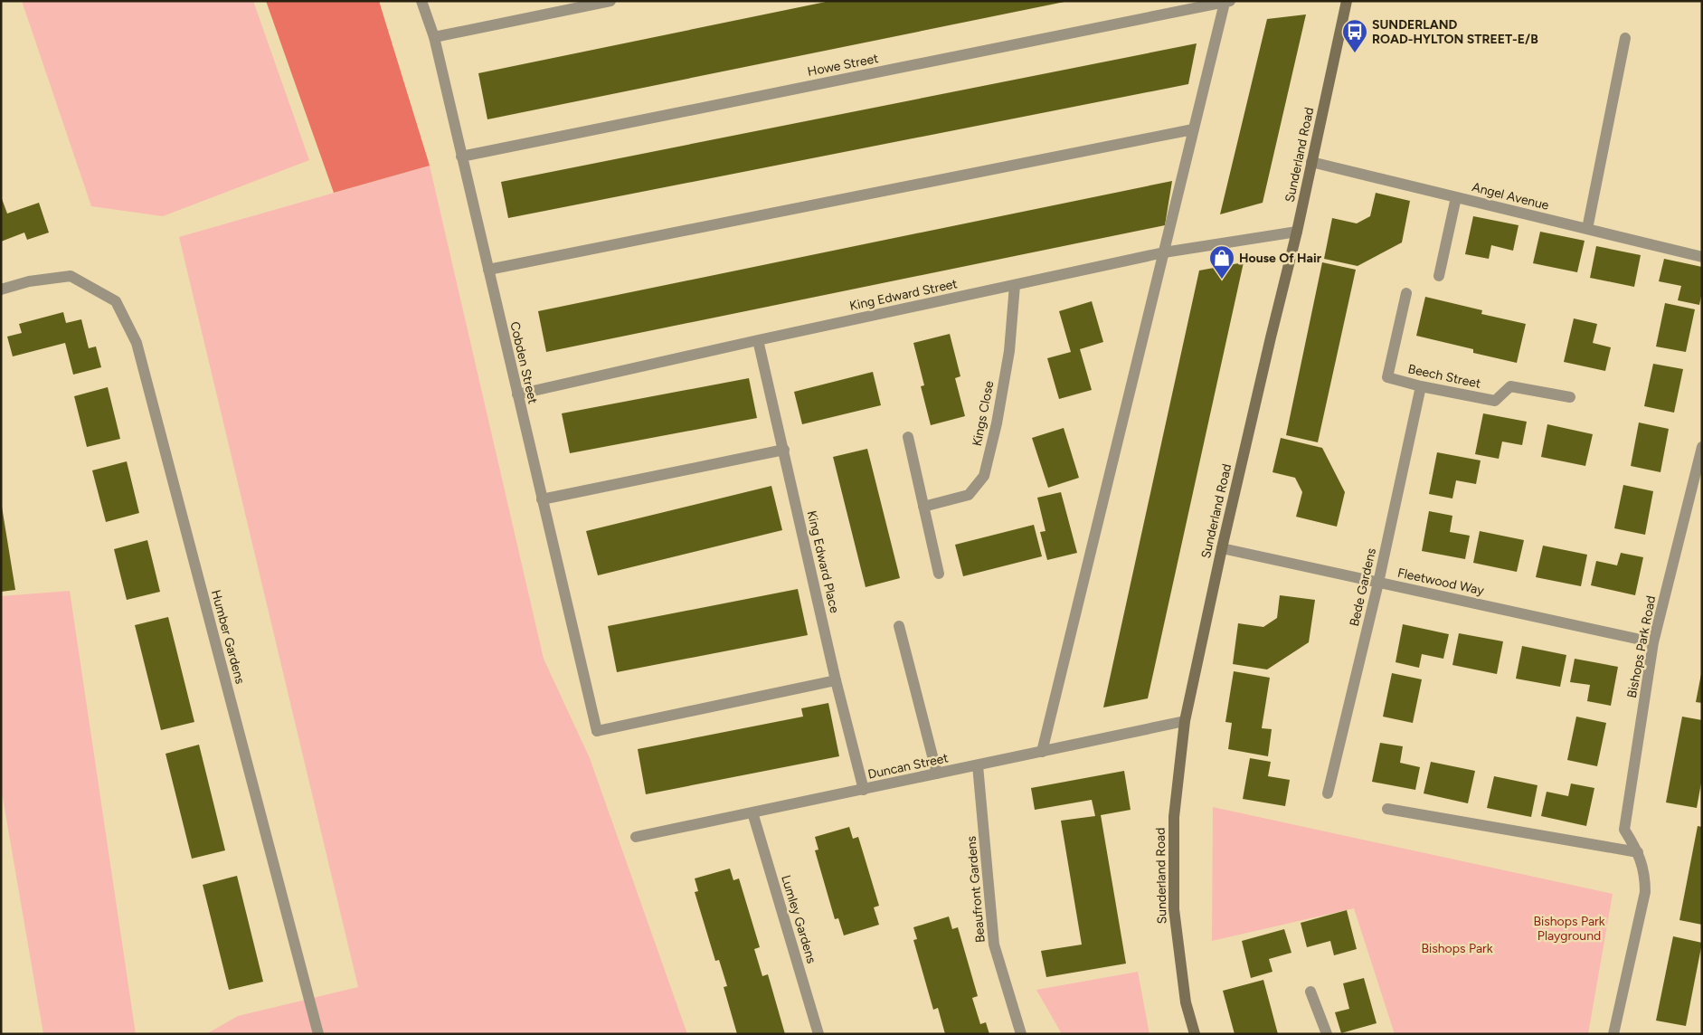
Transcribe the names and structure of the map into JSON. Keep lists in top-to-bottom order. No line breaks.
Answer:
{"streets":{"main road":["Sunderland Road"],"street":["Howe Street","Angel Avenue","King Edward Street","Cobden Street","Beech Street","Kings Close","King Edward Place","Fleetwood Way","Bede Gardens","Humber Gardens","Bishops Park Road","Duncan Street","Beaufront Gardens","Lumley Gardens"]},"crossings":[["Howe Street","Cobden Street"],["Sunderland Road","Angel Avenue"],["Sunderland Road","King Edward Street"],["Sunderland Road","Fleetwood Way"],["Sunderland Road","Duncan Street"],["King Edward Street","Cobden Street"],["King Edward Street","Kings Close"],["King Edward Street","King Edward Place"],["Cobden Street","King Edward Place"],["Beech Street","Bede Gardens"],["King Edward Place","Duncan Street"],["Fleetwood Way","Bede Gardens"],["Fleetwood Way","Bishops Park Road"],["Duncan Street","Beaufront Gardens"],["Duncan Street","Lumley Gardens"]],"parks":["Bishops Park Playground","Bishops Park"],"places":{"bus stop":["SUNDERLAND ROAD-HYLTON STREET-E/B"],"shop":["House Of Hair"]}}
